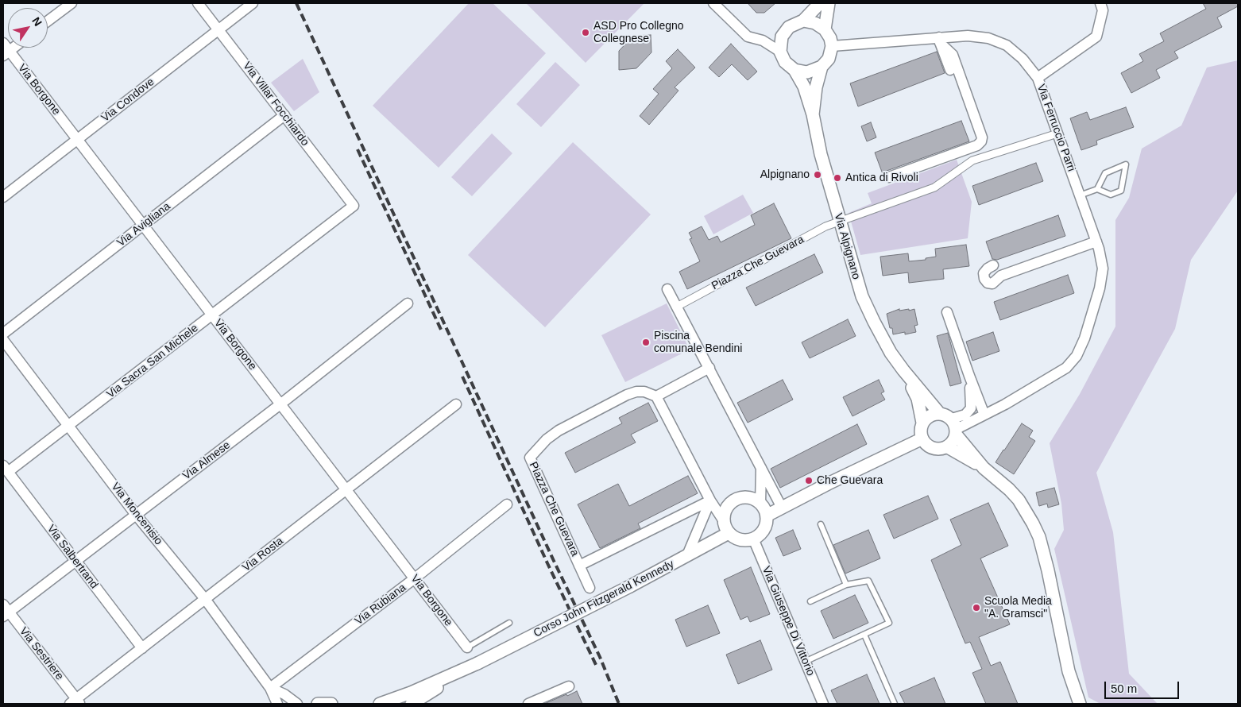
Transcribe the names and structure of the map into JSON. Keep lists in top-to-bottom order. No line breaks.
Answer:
{"streets":{"street":["Via Borgone","Via Condove","Via Villar Focchiardo","Via Ferruccio Parri","Via Avigliana","Via Alpignano","Piazza Che Guevara","Via Sacra San Michele","Via Almese","Via Moncenisio","Via Rosta","Via Salbertrand","Corso John Fitzgerald Kennedy","Via Rubiana","Via Giuseppe Di Vittorio","Via Sestriere"]},"crossings":[["Via Borgone","Via Condove"],["Via Borgone","Via Avigliana"],["Via Borgone","Via Sacra San Michele"],["Via Borgone","Via Almese"],["Via Borgone","Via Rosta"],["Via Borgone","Via Rubiana"],["Via Condove","Via Villar Focchiardo"],["Via Villar Focchiardo","Via Avigliana"],["Via Villar Focchiardo","Via Sacra San Michele"],["Via Ferruccio Parri","Via Alpignano"],["Via Ferruccio Parri","Piazza Che Guevara"],["Via Alpignano","Piazza Che Guevara"],["Via Sacra San Michele","Via Moncenisio"],["Via Sacra San Michele","Via Salbertrand"],["Via Almese","Via Moncenisio"],["Via Almese","Via Salbertrand"],["Via Almese","Via Sestriere"],["Via Moncenisio","Via Rosta"],["Via Moncenisio","Via Rubiana"],["Via Rosta","Via Salbertrand"],["Via Rosta","Via Sestriere"],["Corso John Fitzgerald Kennedy","Via Giuseppe Di Vittorio"]],"places":["ASD Pro Collegno Collegnese","Alpignano","Antica di Rivoli","Piscina comunale Bendini","Che Guevara","Scuola Media \"A. Gramsci\""],"scale_bar":"50 m","north":"top right"}
